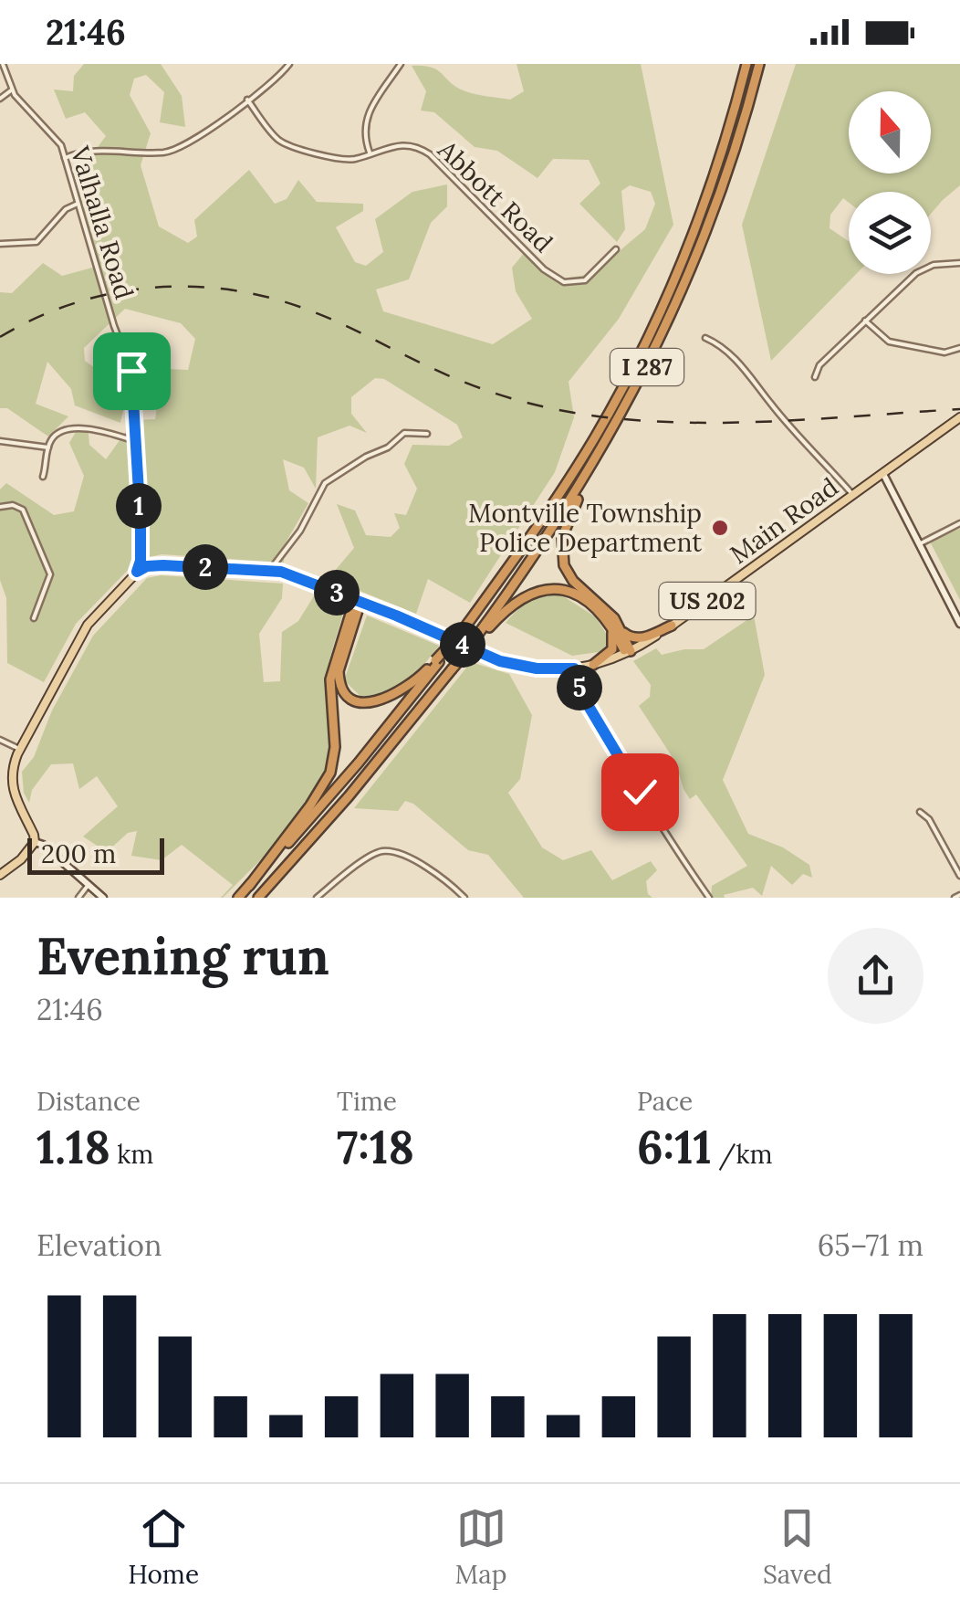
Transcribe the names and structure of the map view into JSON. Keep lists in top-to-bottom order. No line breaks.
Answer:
{"streets":{"highway":["I 287"],"main road":["Main Road","US 202"],"street":["Abbott Road","Valhalla Road"]},"crossings":[["Valhalla Road","Main Road"]],"places":["Montville Township Police Department"],"scale_bar":"200 m","north":"top","page":{"status":"21:46","pins":["1","2","3","4","5"],"scale":"200 m","heading":["Evening run","21:46"],"stats":[["Distance","1.18 km"],["Time","7:18"],["Pace","6:11 /km"]],"chart":["Elevation","65–71 m"],"tabs":["Home","Map","Saved"]}}
